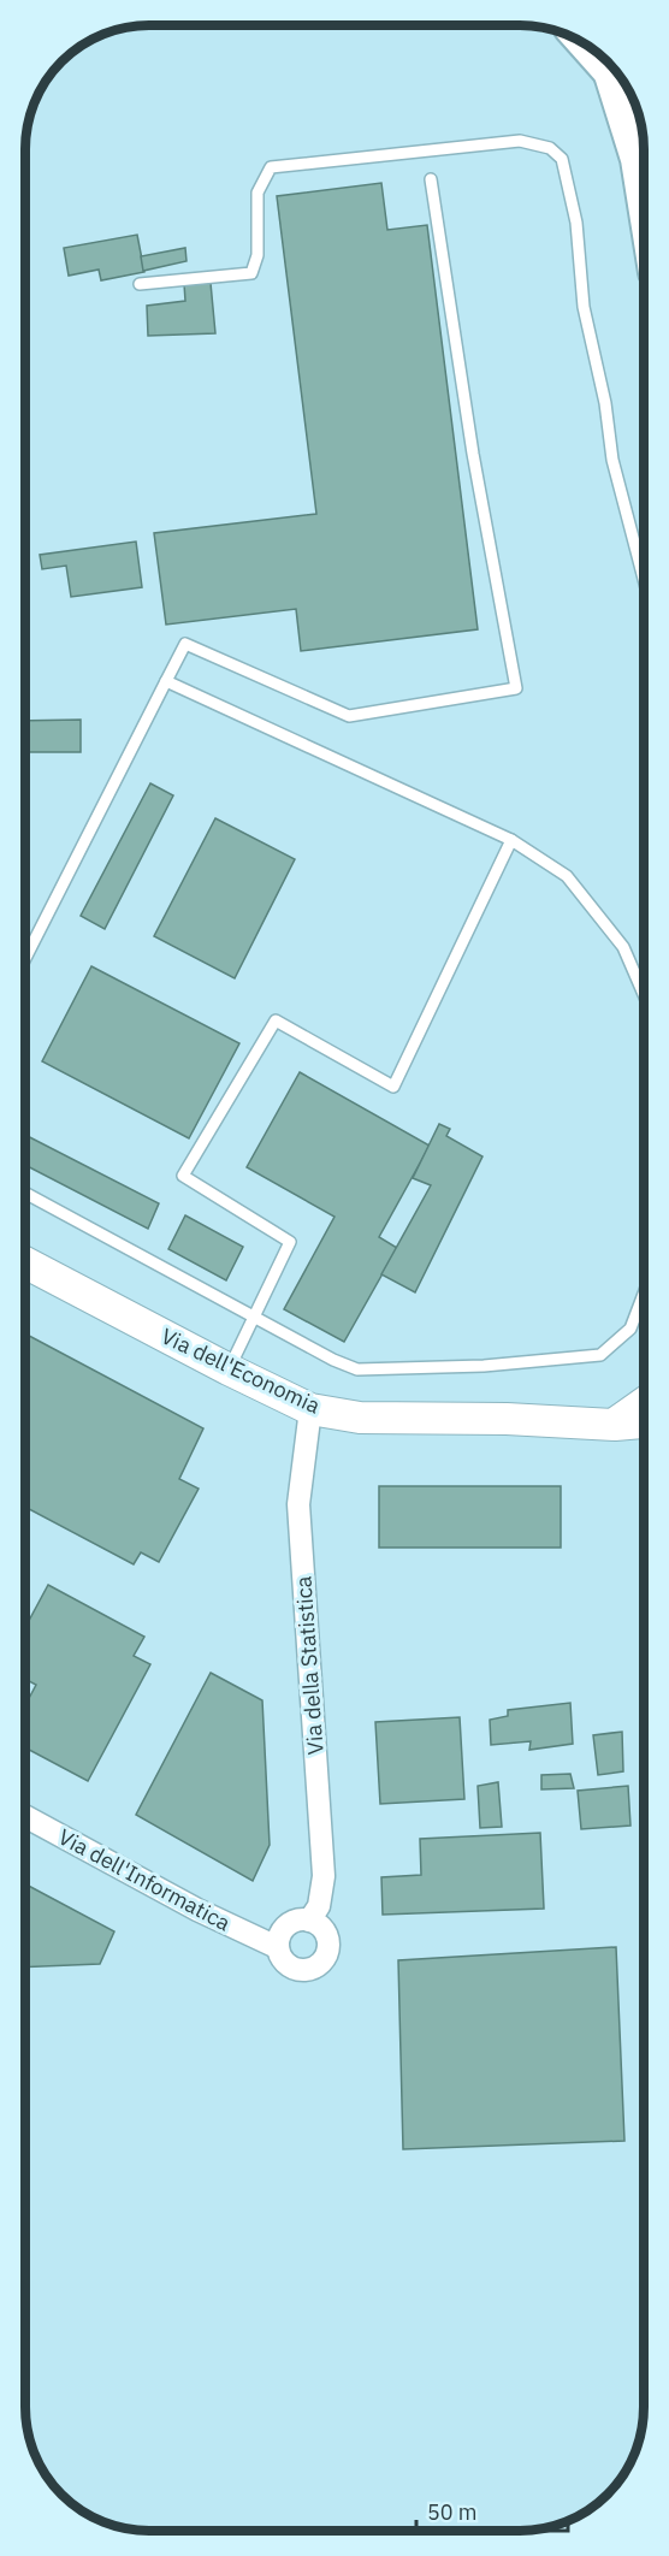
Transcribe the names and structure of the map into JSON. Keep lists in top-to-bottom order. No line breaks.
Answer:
{"streets":{"main road":["Via dell'Economia"],"street":["Via della Statistica","Via dell'Informatica"]},"crossings":[["Via dell'Economia","Via della Statistica"],["Via della Statistica","Via dell'Informatica"]],"scale_bar":"50 m"}
